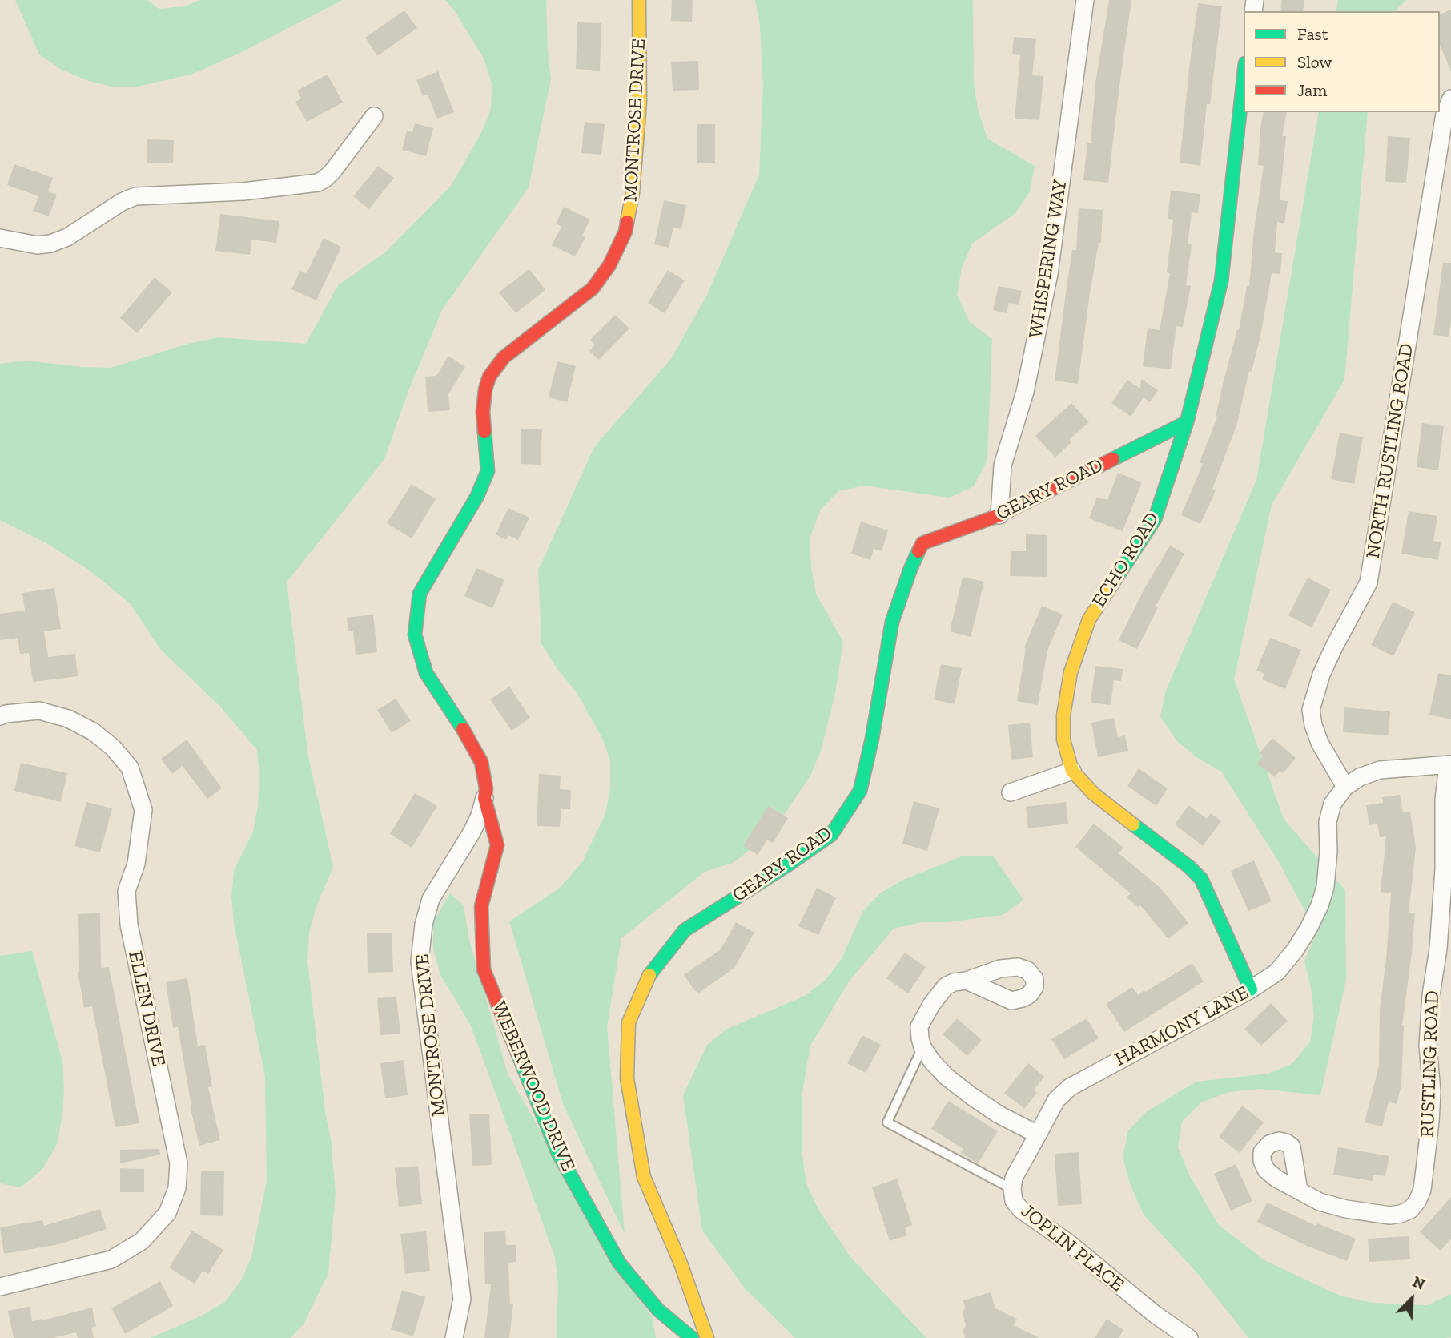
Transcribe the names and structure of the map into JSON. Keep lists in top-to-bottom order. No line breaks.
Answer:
{"streets":{"street":["MONTROSE DRIVE","WHISPERING WAY","NORTH RUSTLING ROAD","GEARY ROAD","ECHO ROAD","ELLEN DRIVE","HARMONY LANE","RUSTLING ROAD","WEBERWOOD DRIVE","JOPLIN PLACE"]},"crossings":[["MONTROSE DRIVE","WEBERWOOD DRIVE"],["WHISPERING WAY","GEARY ROAD"],["NORTH RUSTLING ROAD","HARMONY LANE"],["GEARY ROAD","ECHO ROAD"],["ECHO ROAD","HARMONY LANE"],["HARMONY LANE","RUSTLING ROAD"],["HARMONY LANE","JOPLIN PLACE"]],"legend":["Fast","Slow","Jam"],"north":"top right"}
